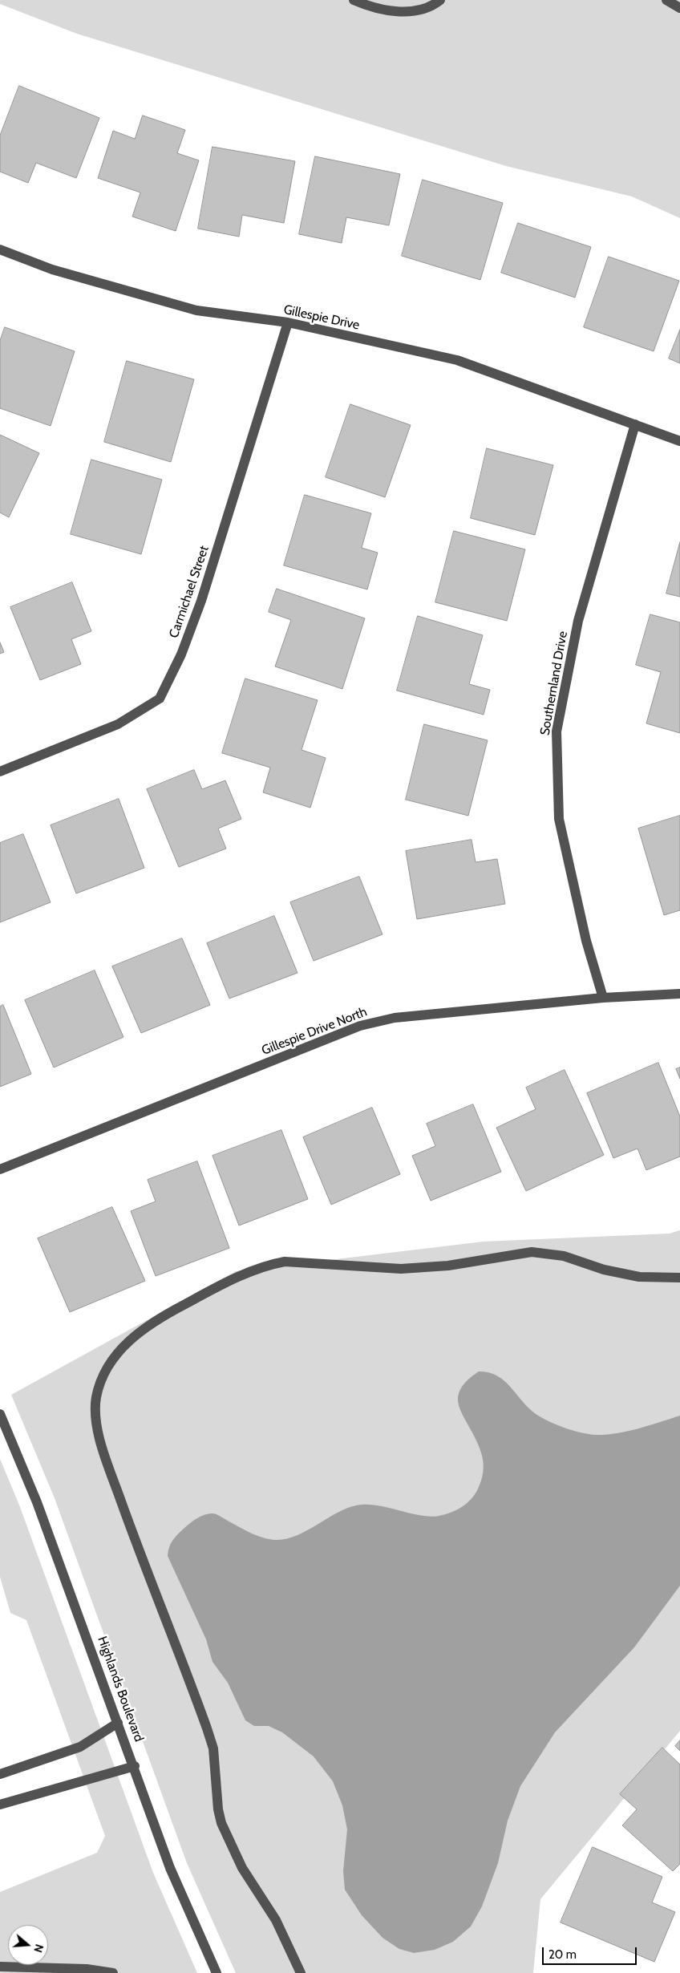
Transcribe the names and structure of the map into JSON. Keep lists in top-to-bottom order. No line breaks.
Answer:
{"streets":{"street":["Gillespie Drive","Carmichael Street","Southernland Drive","Gillespie Drive North","Highlands Boulevard"]},"crossings":[["Gillespie Drive","Carmichael Street"],["Gillespie Drive","Southernland Drive"],["Southernland Drive","Gillespie Drive North"]],"scale_bar":"20 m","north":"right"}
